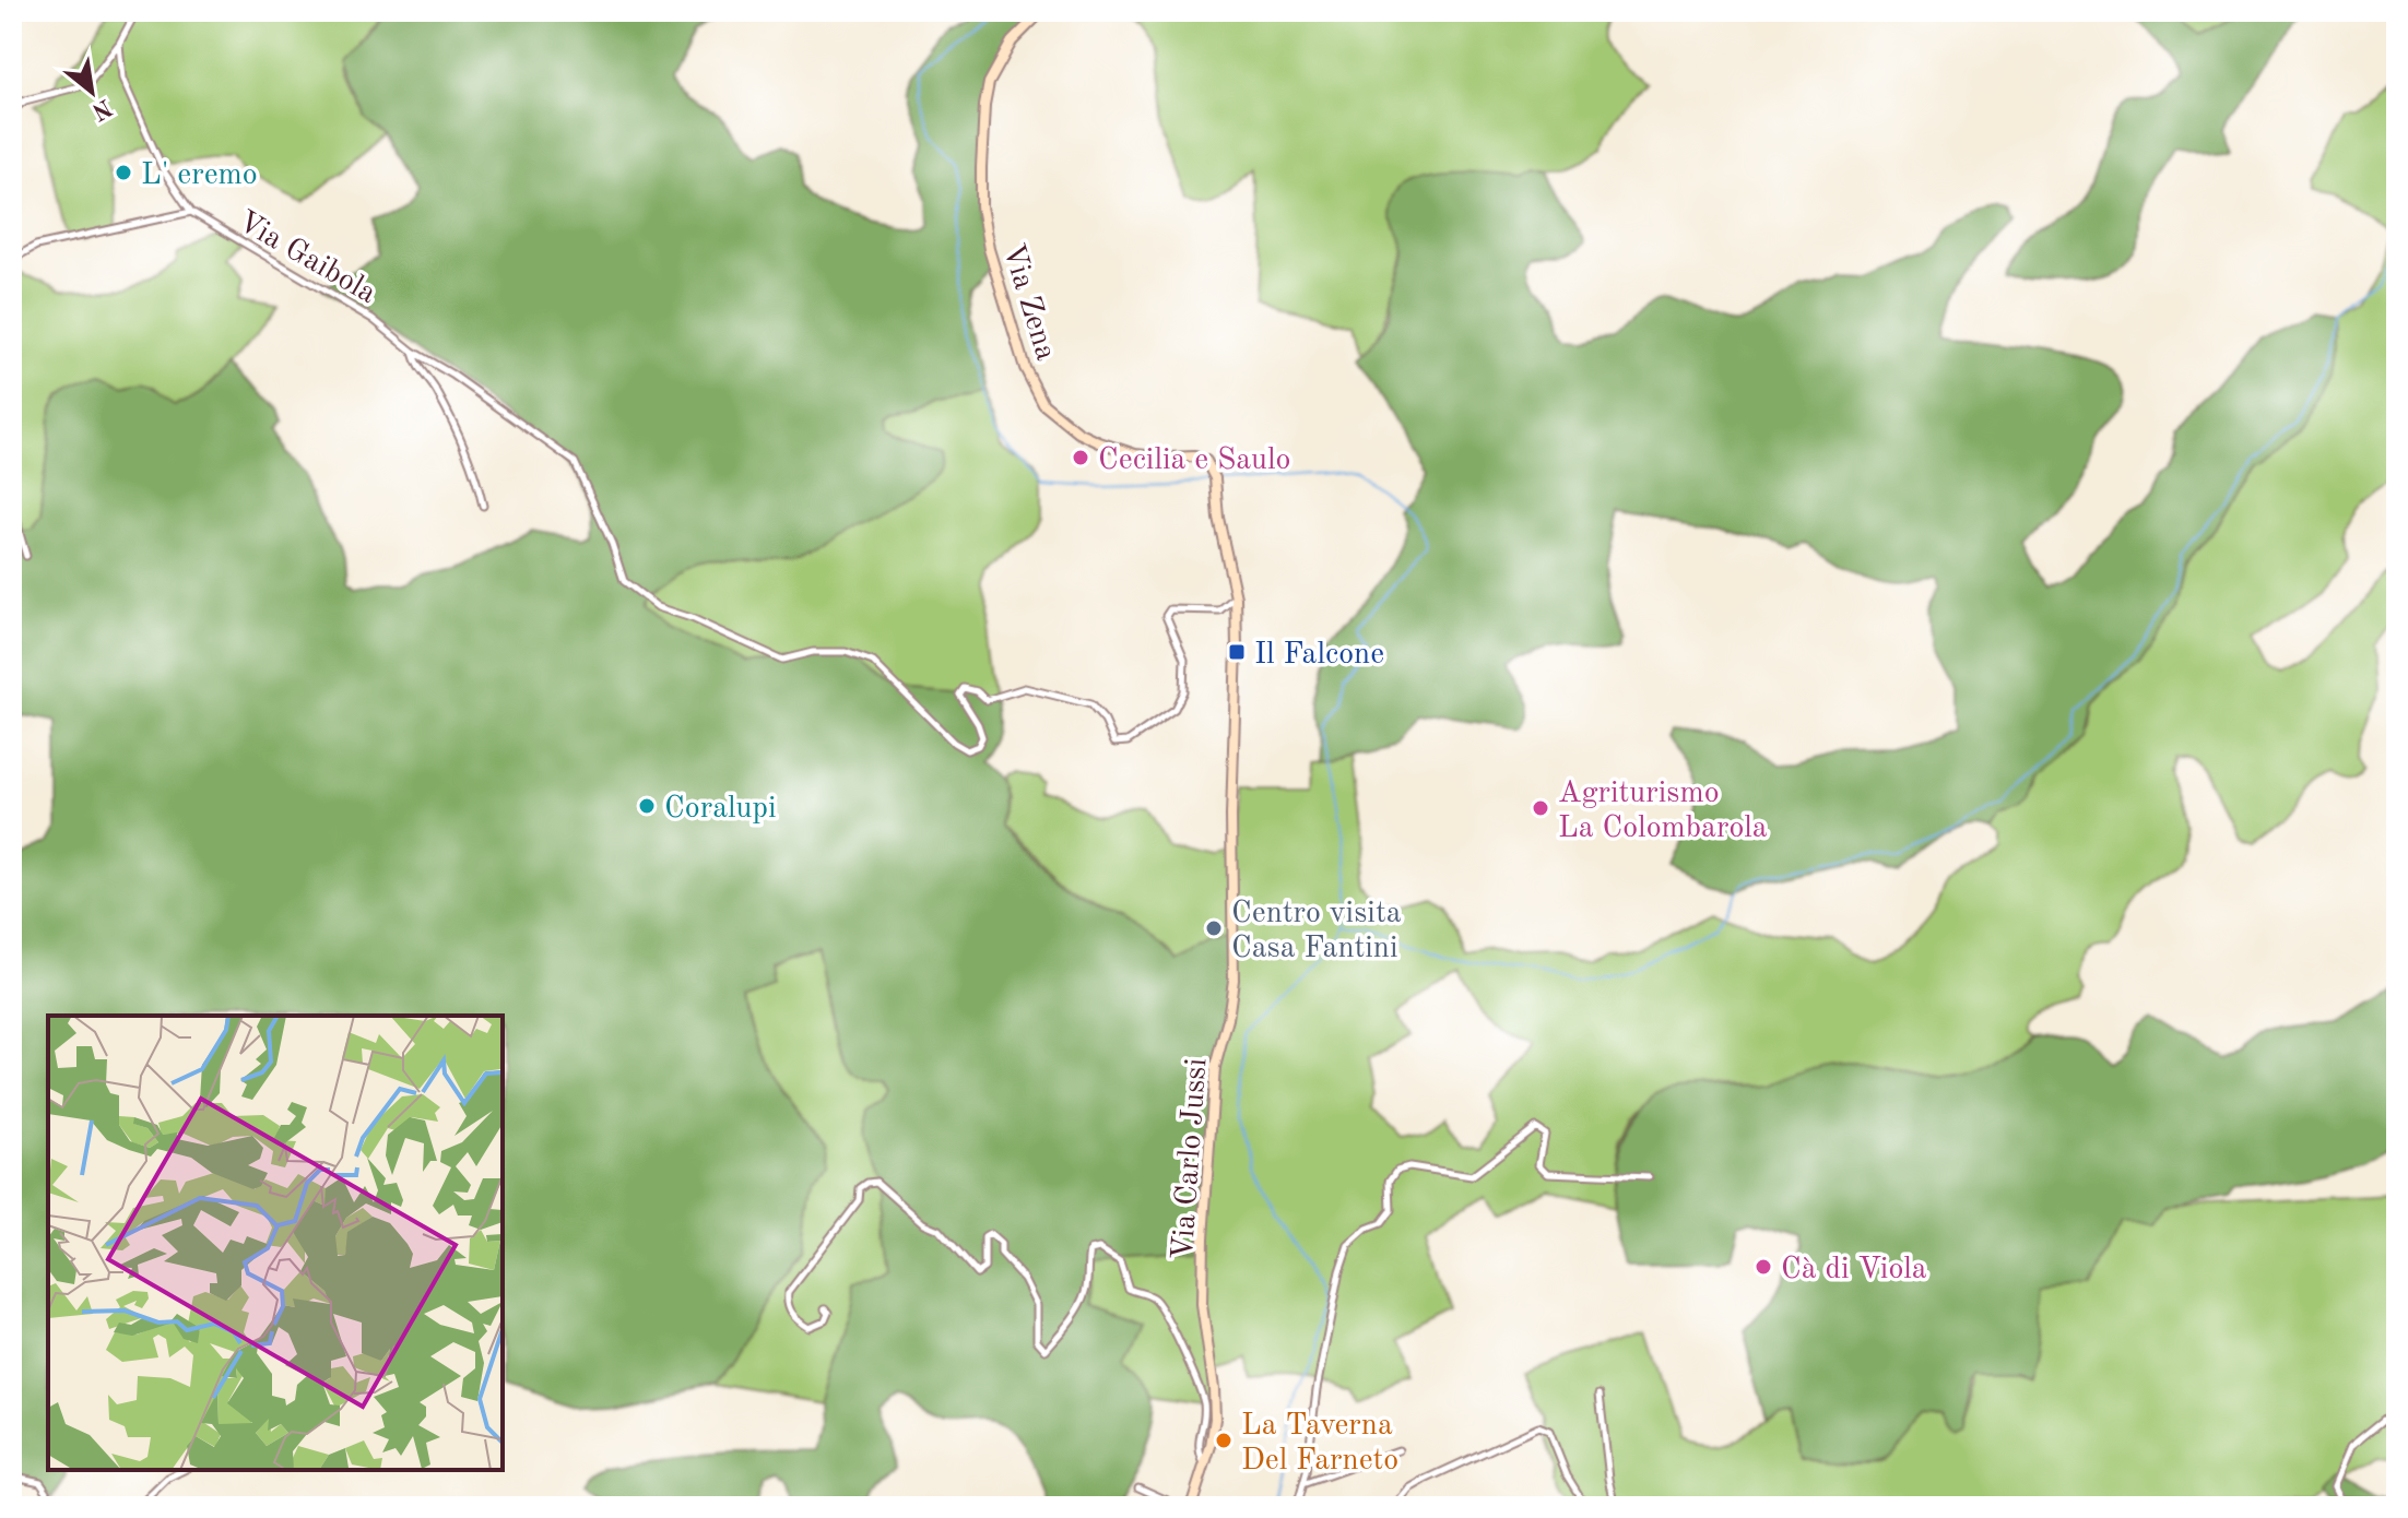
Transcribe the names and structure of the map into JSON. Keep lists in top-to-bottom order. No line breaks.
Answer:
{"streets":{"street":["Via Gaibola","Via Zena","Via Carlo Jussi"]},"crossings":[["Via Zena","Via Carlo Jussi"]],"places":{"other":["L' eremo","Cecilia e Saulo","Coralupi","Agriturismo La Colombarola","Centro visita Casa Fantini","Cà di Viola","La Taverna Del Farneto"],"transit":["Il Falcone"]},"north":"bottom right"}
